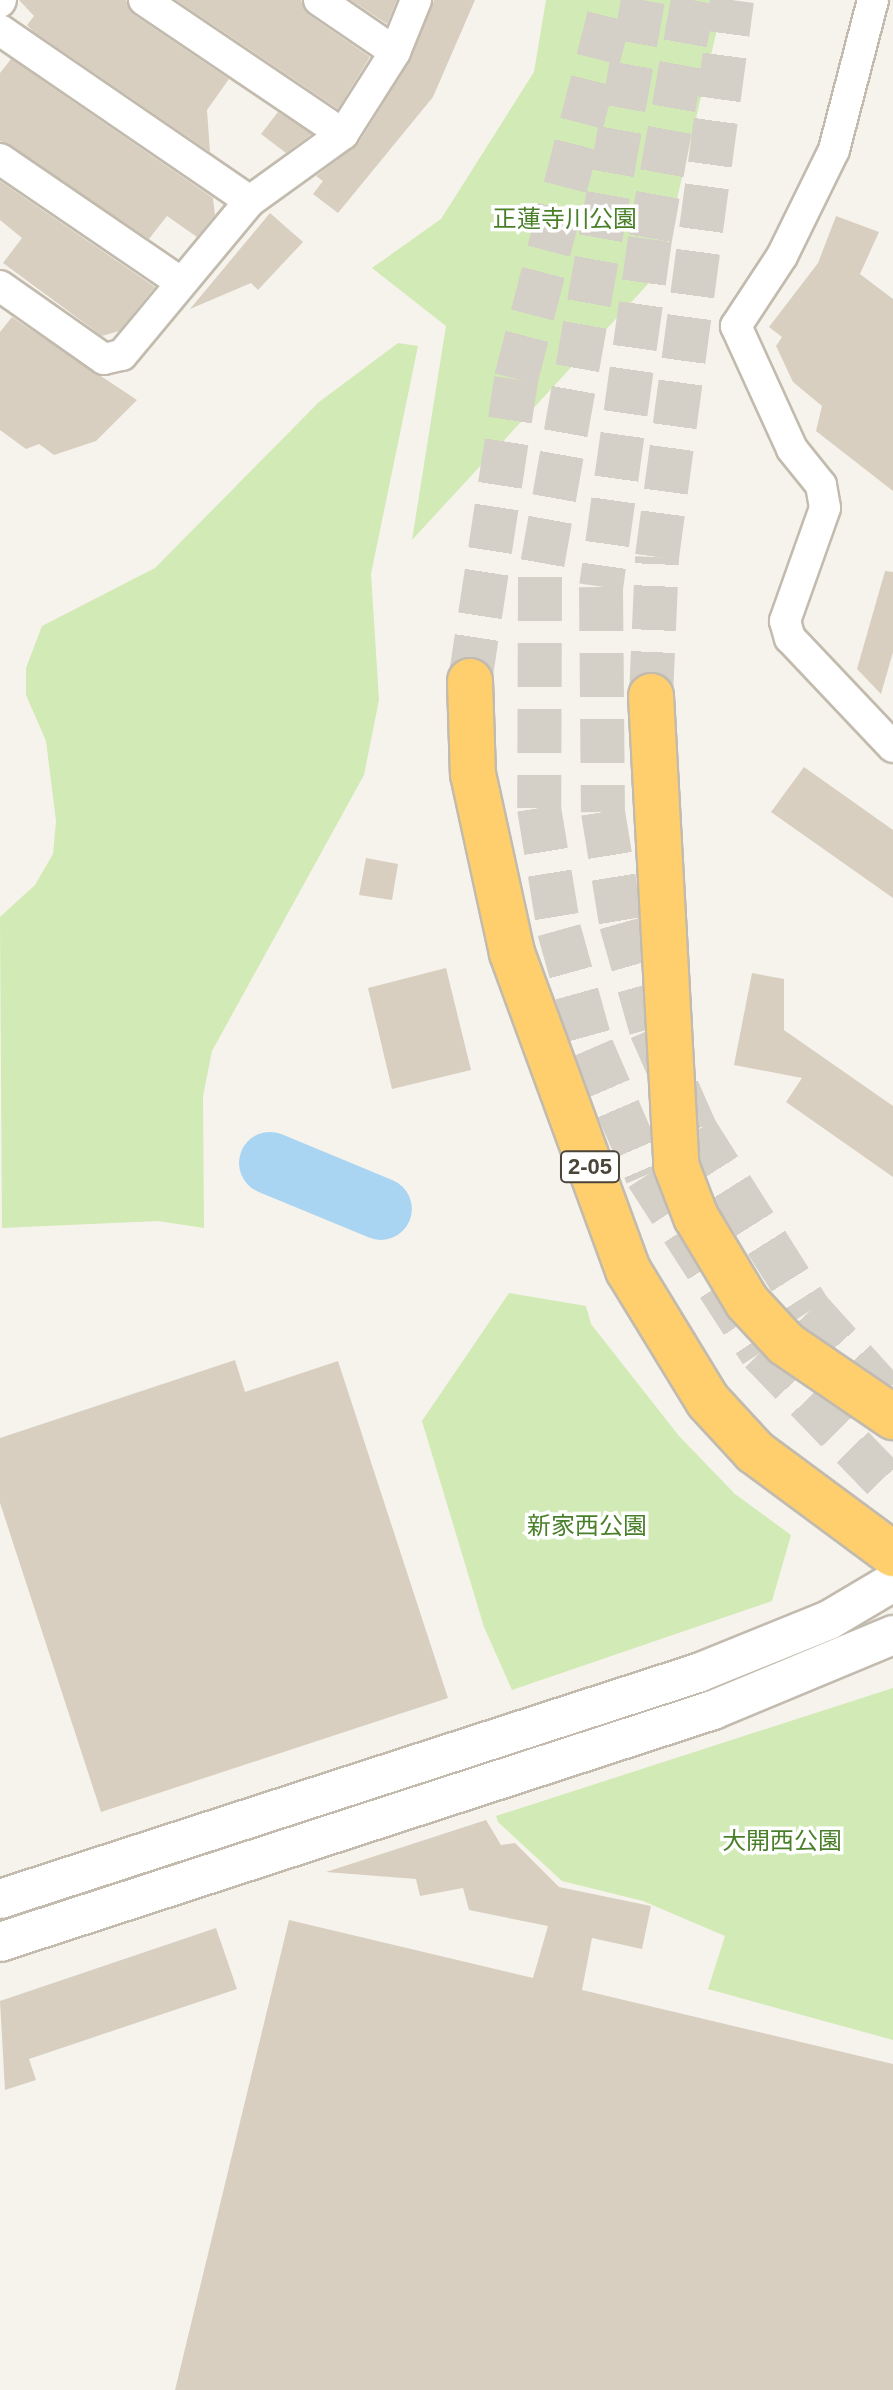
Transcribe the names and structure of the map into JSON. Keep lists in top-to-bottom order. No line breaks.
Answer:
{"streets":{"highway":["2-05"]},"parks":["正蓮寺川公園","新家西公園","大開西公園"]}
